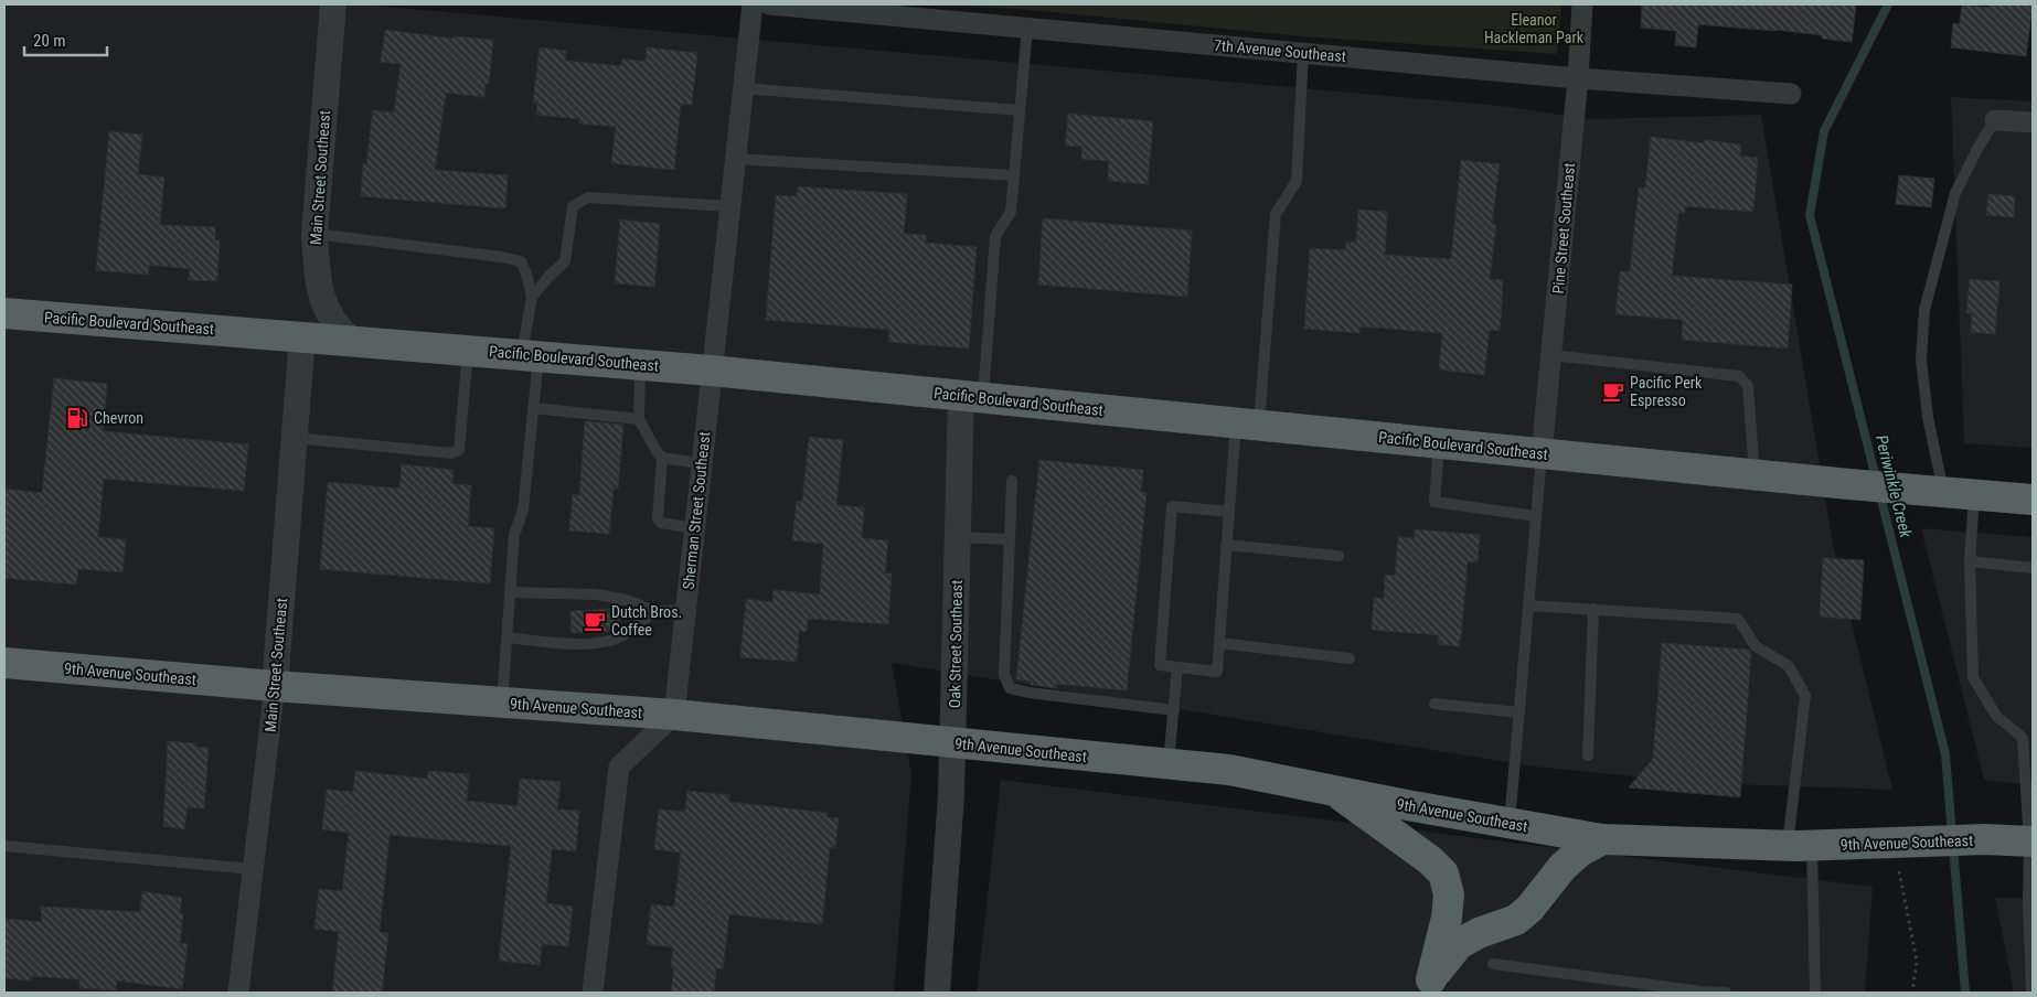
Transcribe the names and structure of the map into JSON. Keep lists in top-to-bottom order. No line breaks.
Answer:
{"streets":{"highway":["Pacific Boulevard Southeast","9th Avenue Southeast"],"street":["7th Avenue Southeast","Main Street Southeast","Pine Street Southeast","Sherman Street Southeast","Oak Street Southeast"]},"crossings":[["7th Avenue Southeast","Pine Street Southeast"],["Main Street Southeast","Pacific Boulevard Southeast"],["Main Street Southeast","9th Avenue Southeast"],["Pine Street Southeast","Pacific Boulevard Southeast"],["Pacific Boulevard Southeast","Sherman Street Southeast"],["Pacific Boulevard Southeast","Oak Street Southeast"],["Sherman Street Southeast","9th Avenue Southeast"],["Oak Street Southeast","9th Avenue Southeast"]],"water":["Periwinkle Creek"],"parks":["Eleanor Hackleman Park"],"places":{"cafe":["Pacific Perk Espresso","Dutch Bros. Coffee"],"fuel station":["Chevron"]},"scale_bar":"20 m"}
